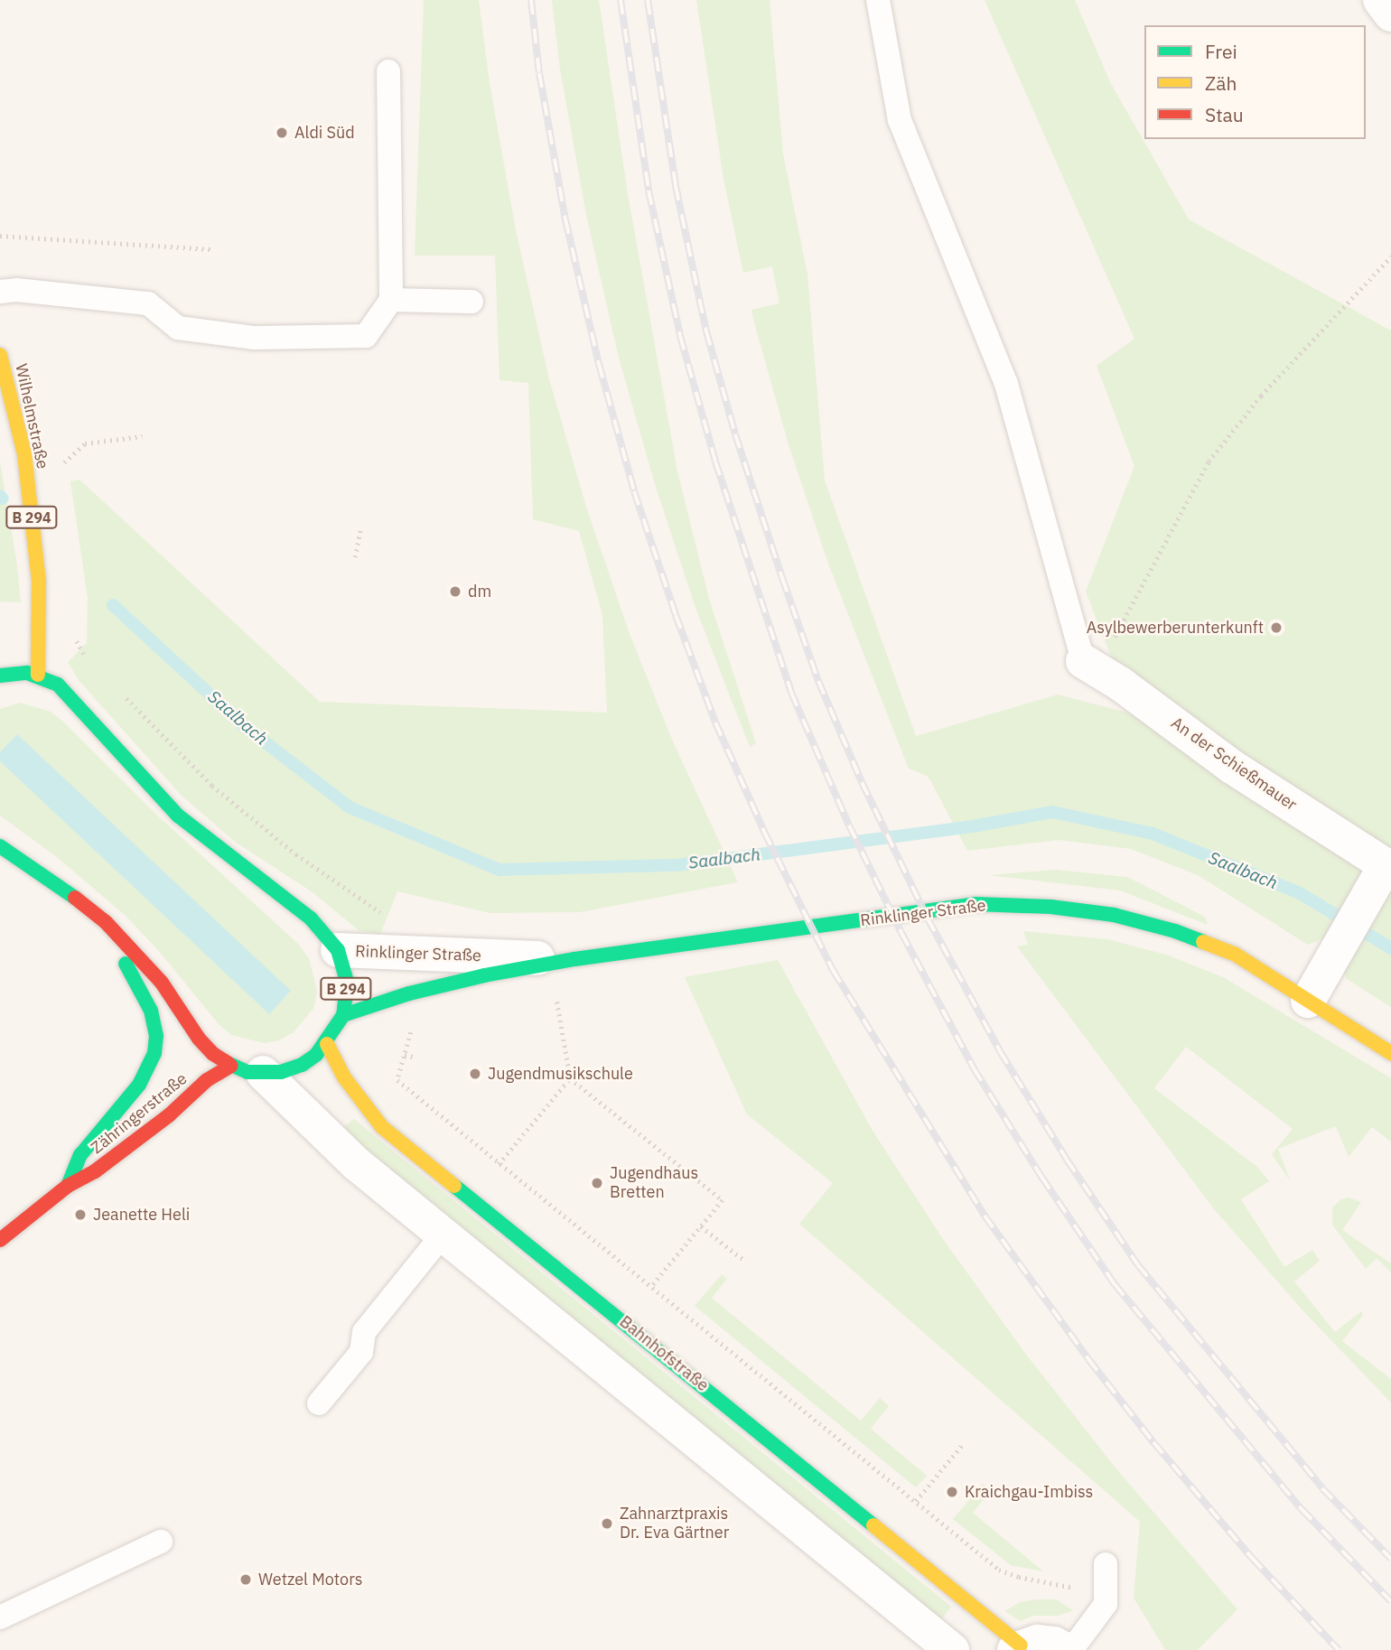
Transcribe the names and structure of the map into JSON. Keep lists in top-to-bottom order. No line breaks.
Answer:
{"streets":{"street":["Wilhelmstraße","B 294","An der Schießmauer","Rinklinger Straße","Zähringerstraße","Bahnhofstraße"]},"crossings":[["Wilhelmstraße","B 294"],["B 294","Rinklinger Straße"],["B 294","Zähringerstraße"],["B 294","Bahnhofstraße"],["An der Schießmauer","Rinklinger Straße"]],"water":["Saalbach"],"places":["Aldi Süd","dm","Asylbewerberunterkunft","Jugendmusikschule","Jugendhaus Bretten","Jeanette Heli","Kraichgau-Imbiss","Zahnarztpraxis Dr. Eva Gärtner","Wetzel Motors"],"legend":["Frei","Zäh","Stau"]}
